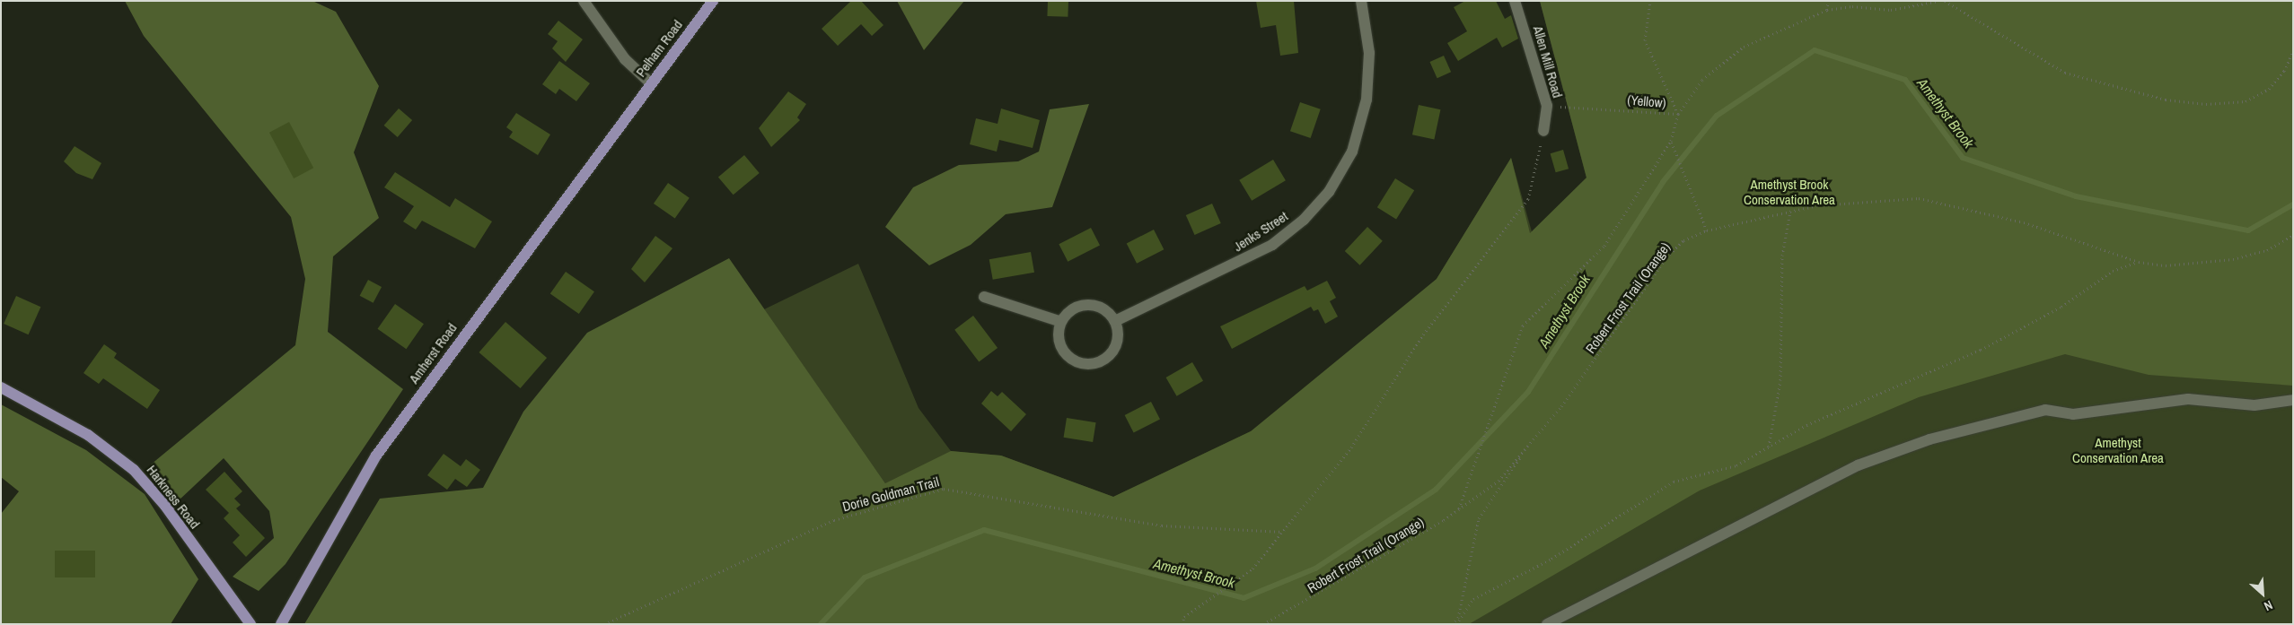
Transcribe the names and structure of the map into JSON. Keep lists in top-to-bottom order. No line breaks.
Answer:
{"streets":{"main road":["Pelham Road","Amherst Road","Harkness Road"],"street":["Allen Mill Road","Jenks Street"],"path":["(Yellow)","Robert Frost Trail (Orange)","Dorie Goldman Trail"]},"crossings":[["Pelham Road","Amherst Road"],["Allen Mill Road","(Yellow)"]],"water":["Amethyst Brook"],"parks":["Amethyst Brook Conservation Area","Amethyst Conservation Area"],"north":"bottom right"}
